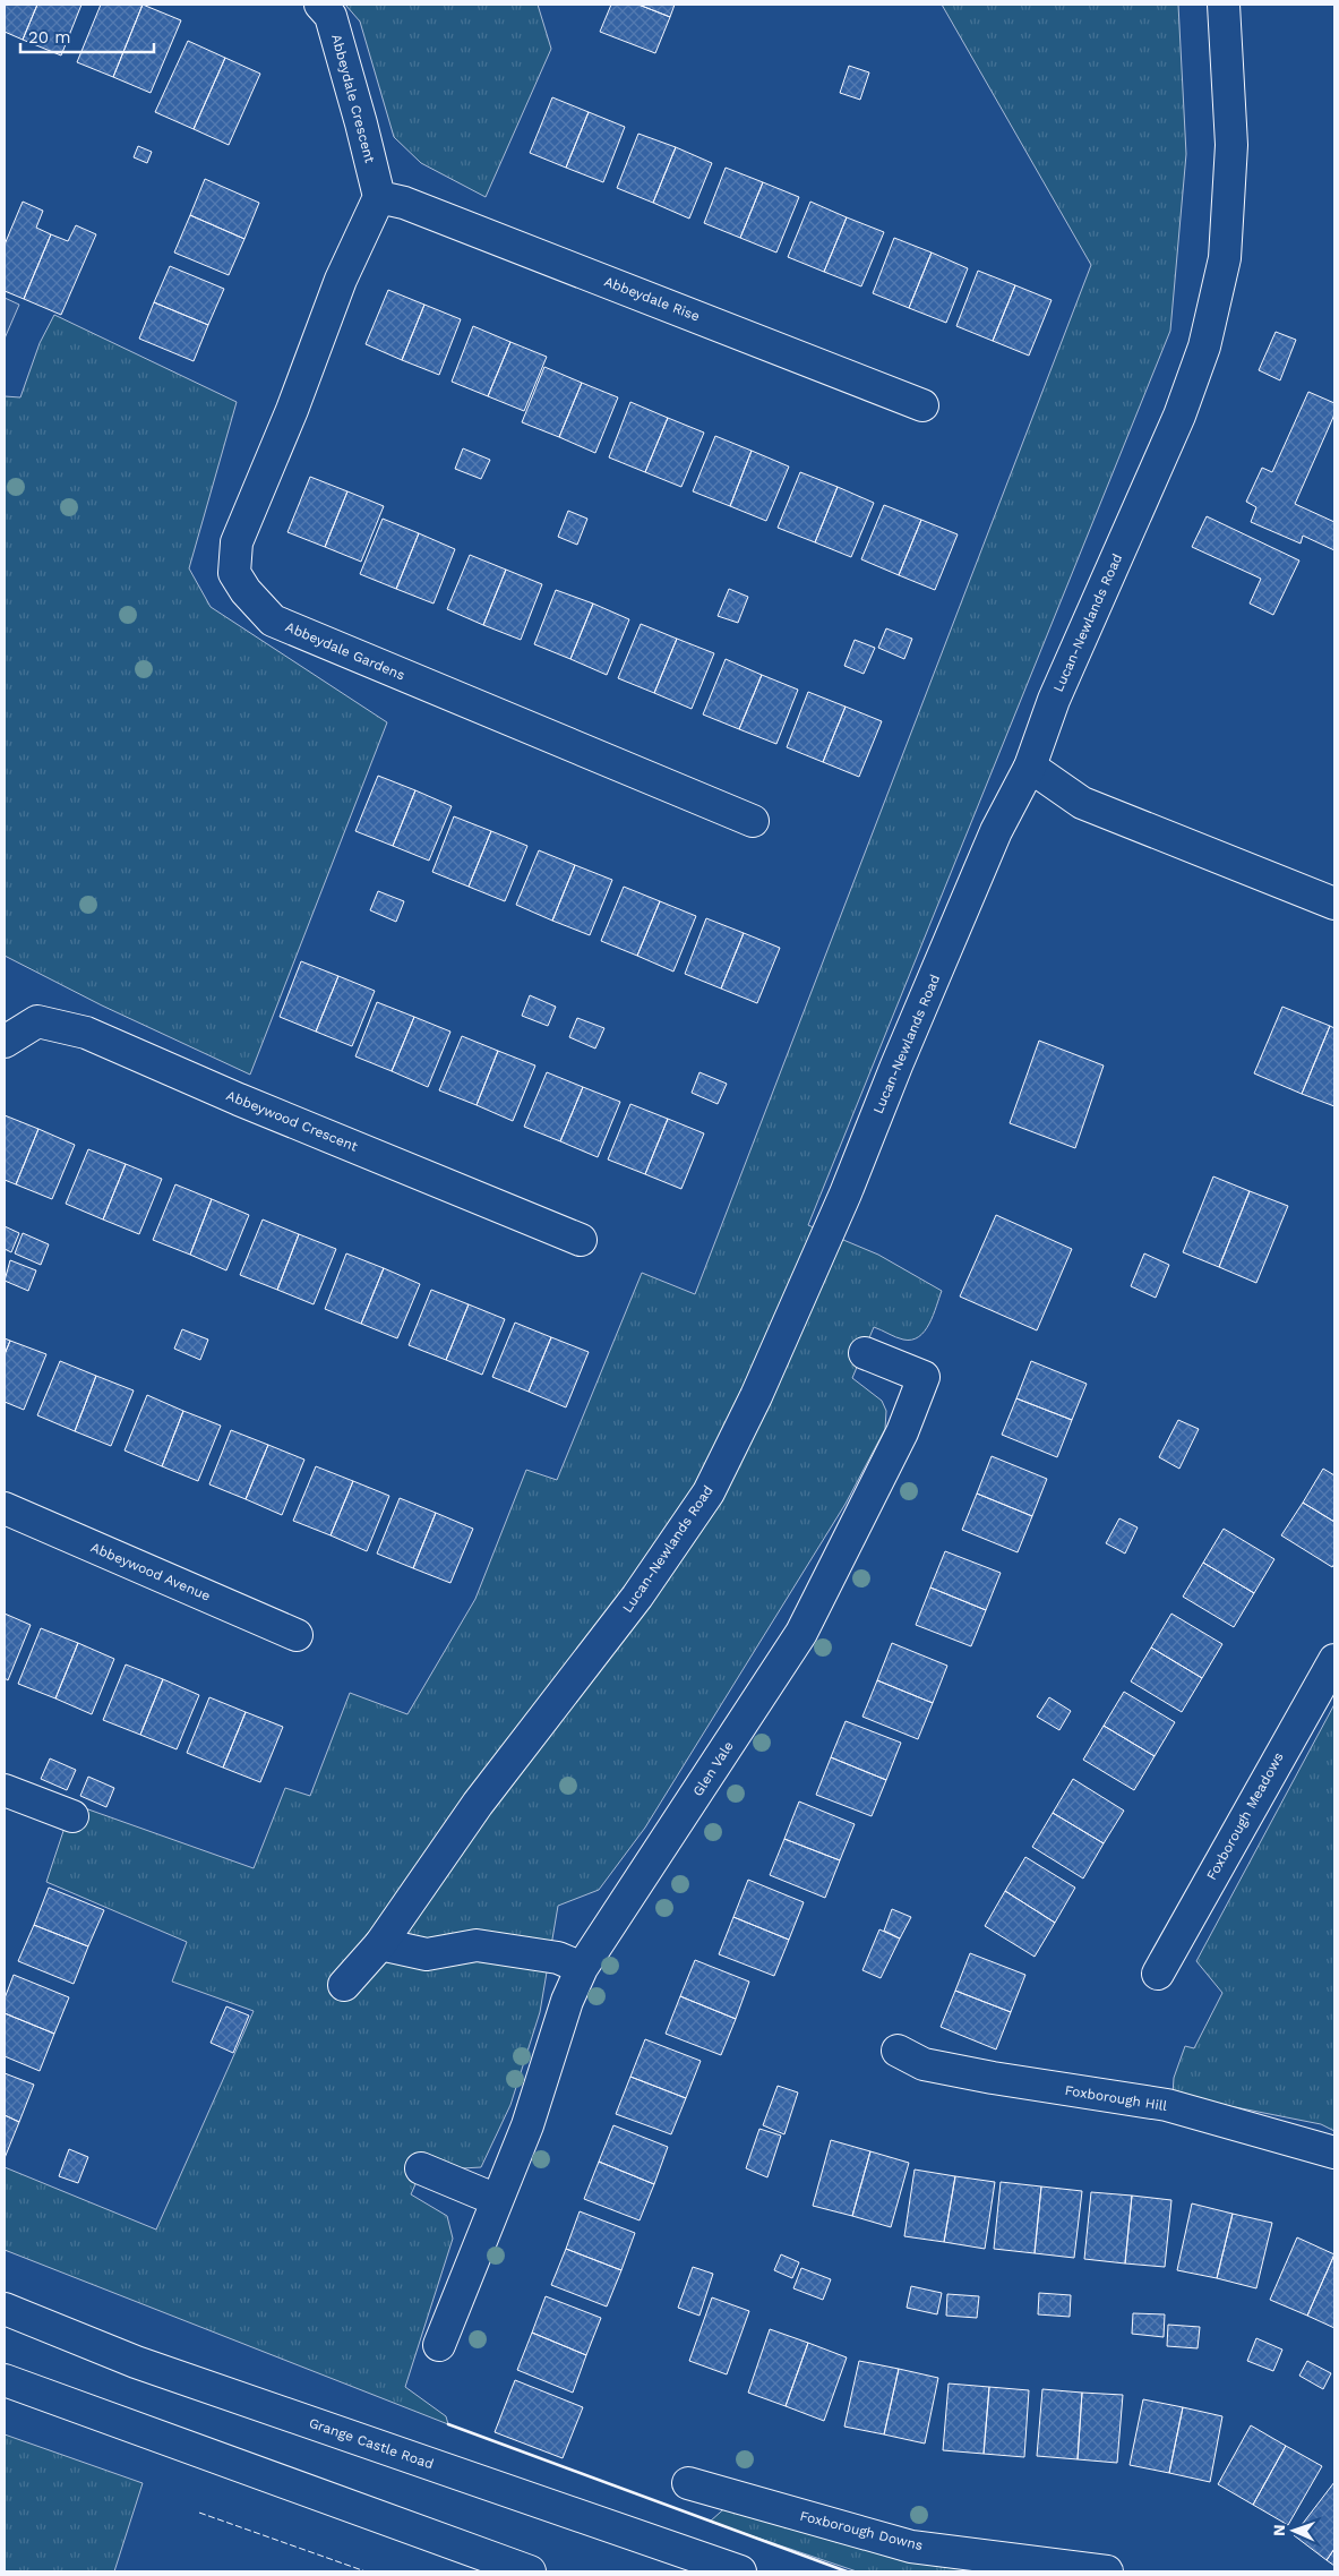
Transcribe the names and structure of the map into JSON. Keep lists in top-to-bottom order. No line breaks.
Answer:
{"streets":{"street":["Abbeydale Crescent","Abbeydale Rise","Lucan-Newlands Road","Abbeydale Gardens","Abbeywood Crescent","Abbeywood Avenue","Glen Vale","Foxborough Meadows","Foxborough Hill","Grange Castle Road","Foxborough Downs"]},"crossings":[["Abbeydale Crescent","Abbeydale Rise"],["Abbeydale Crescent","Abbeydale Gardens"],["Abbeydale Rise","Abbeydale Gardens"]],"scale_bar":"20 m","north":"left"}
